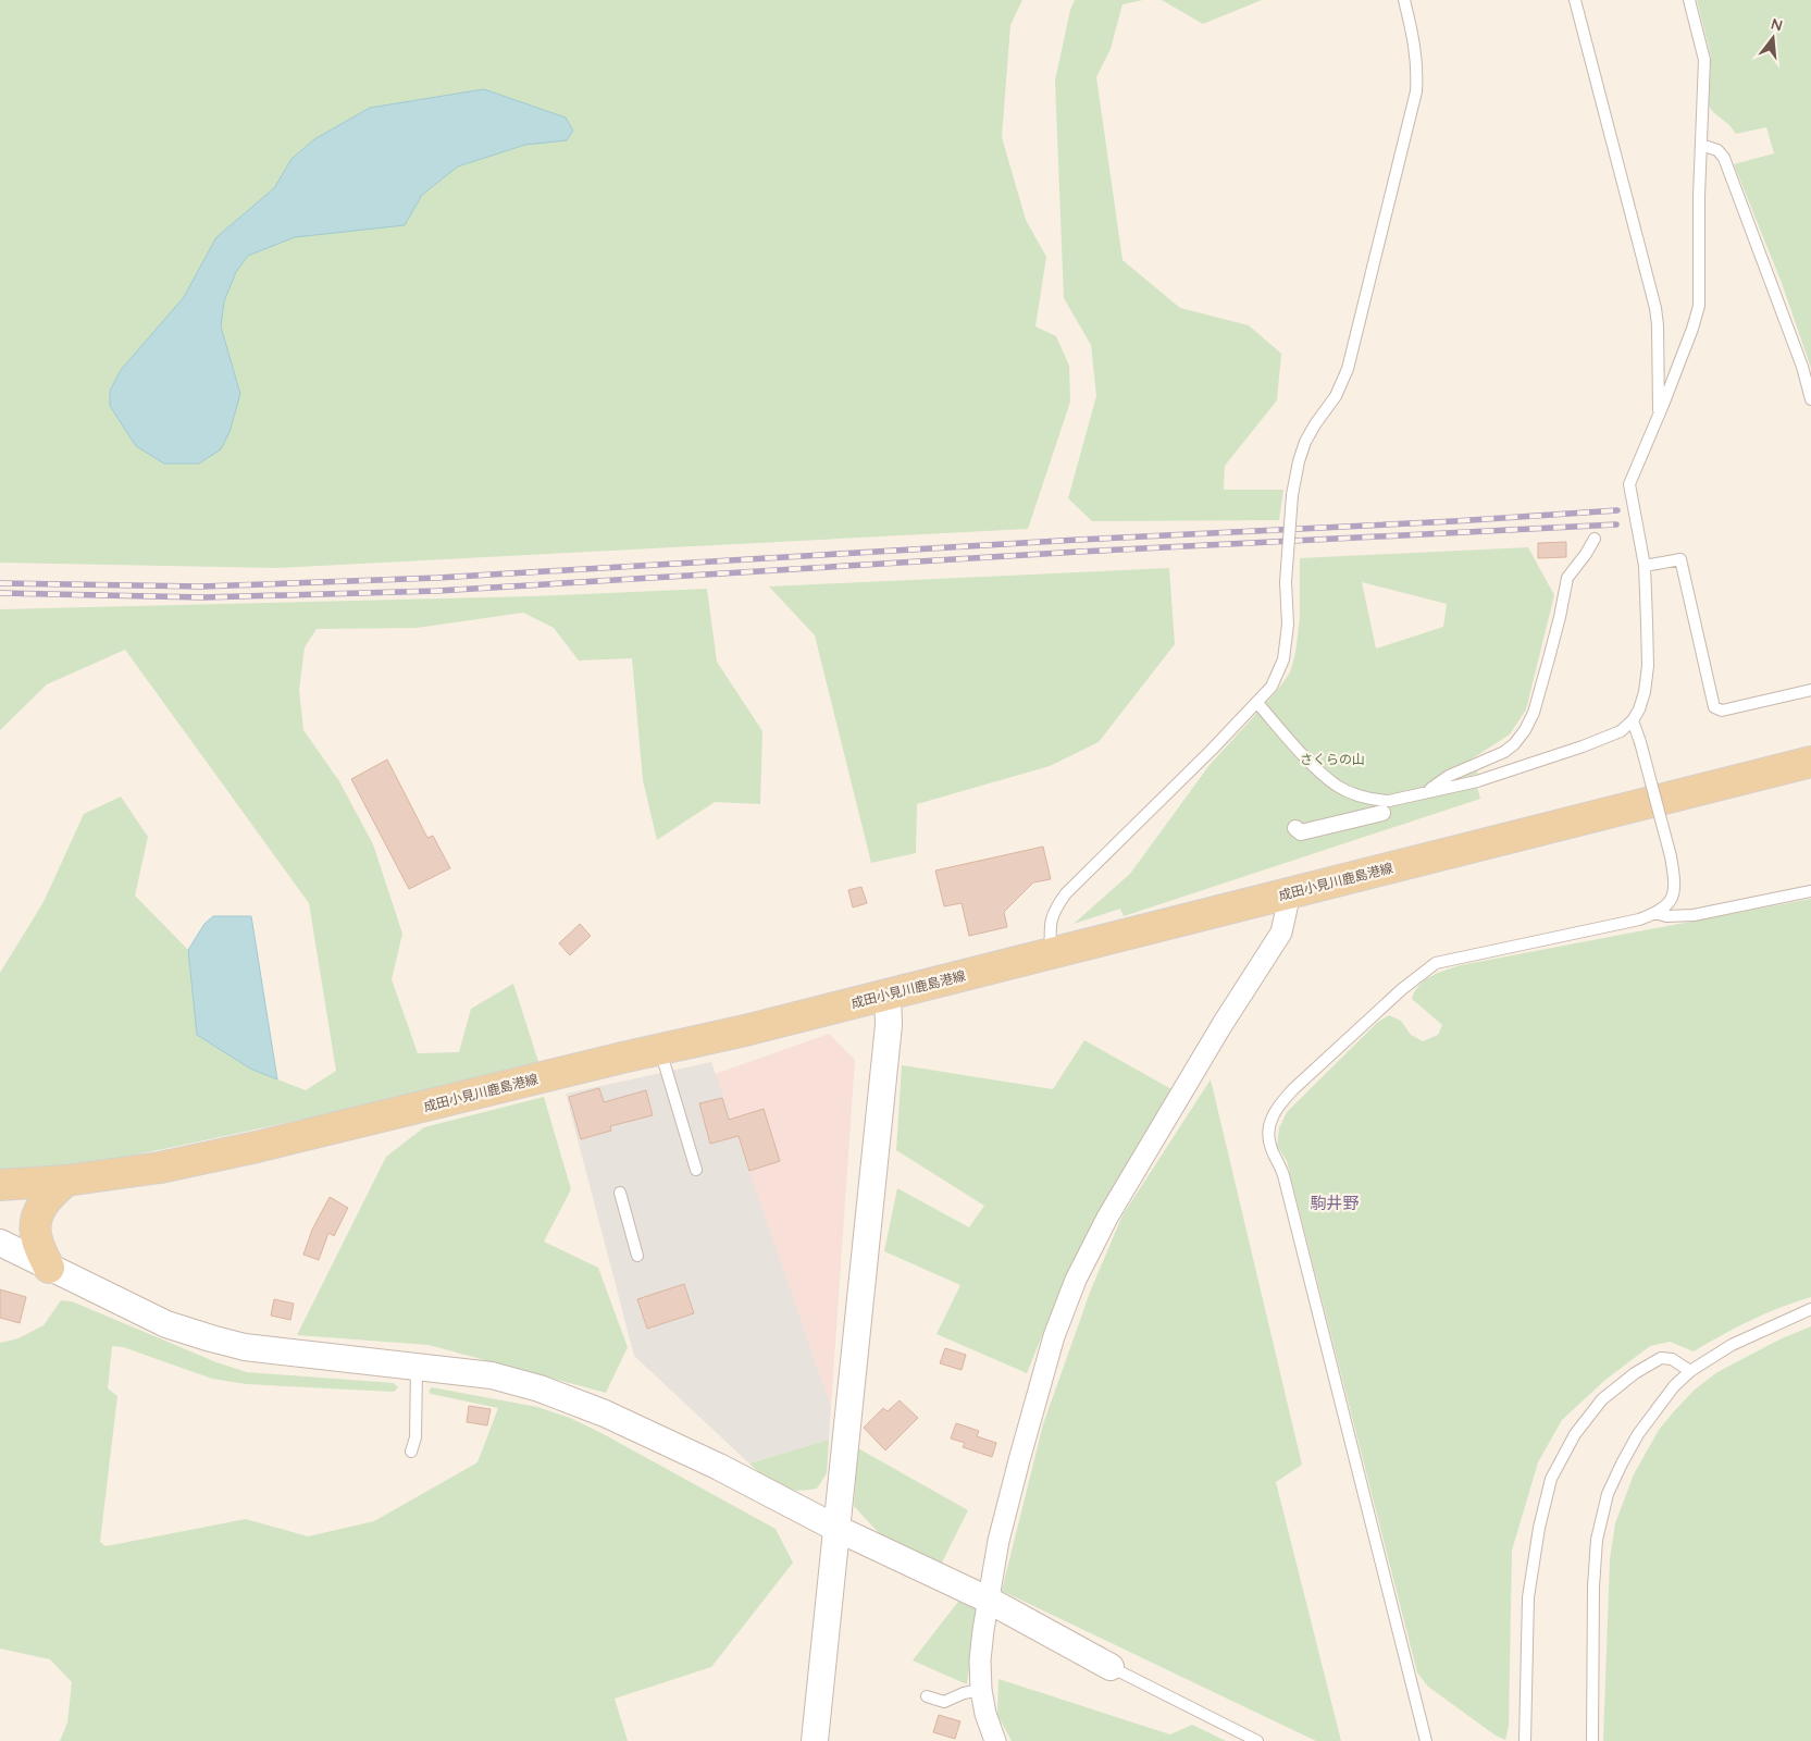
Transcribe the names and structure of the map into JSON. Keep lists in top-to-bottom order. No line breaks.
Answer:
{"streets":{"main road":["成田小見川鹿島港線"]},"districts":["駒井野"],"parks":["さくらの山"],"north":"top"}
